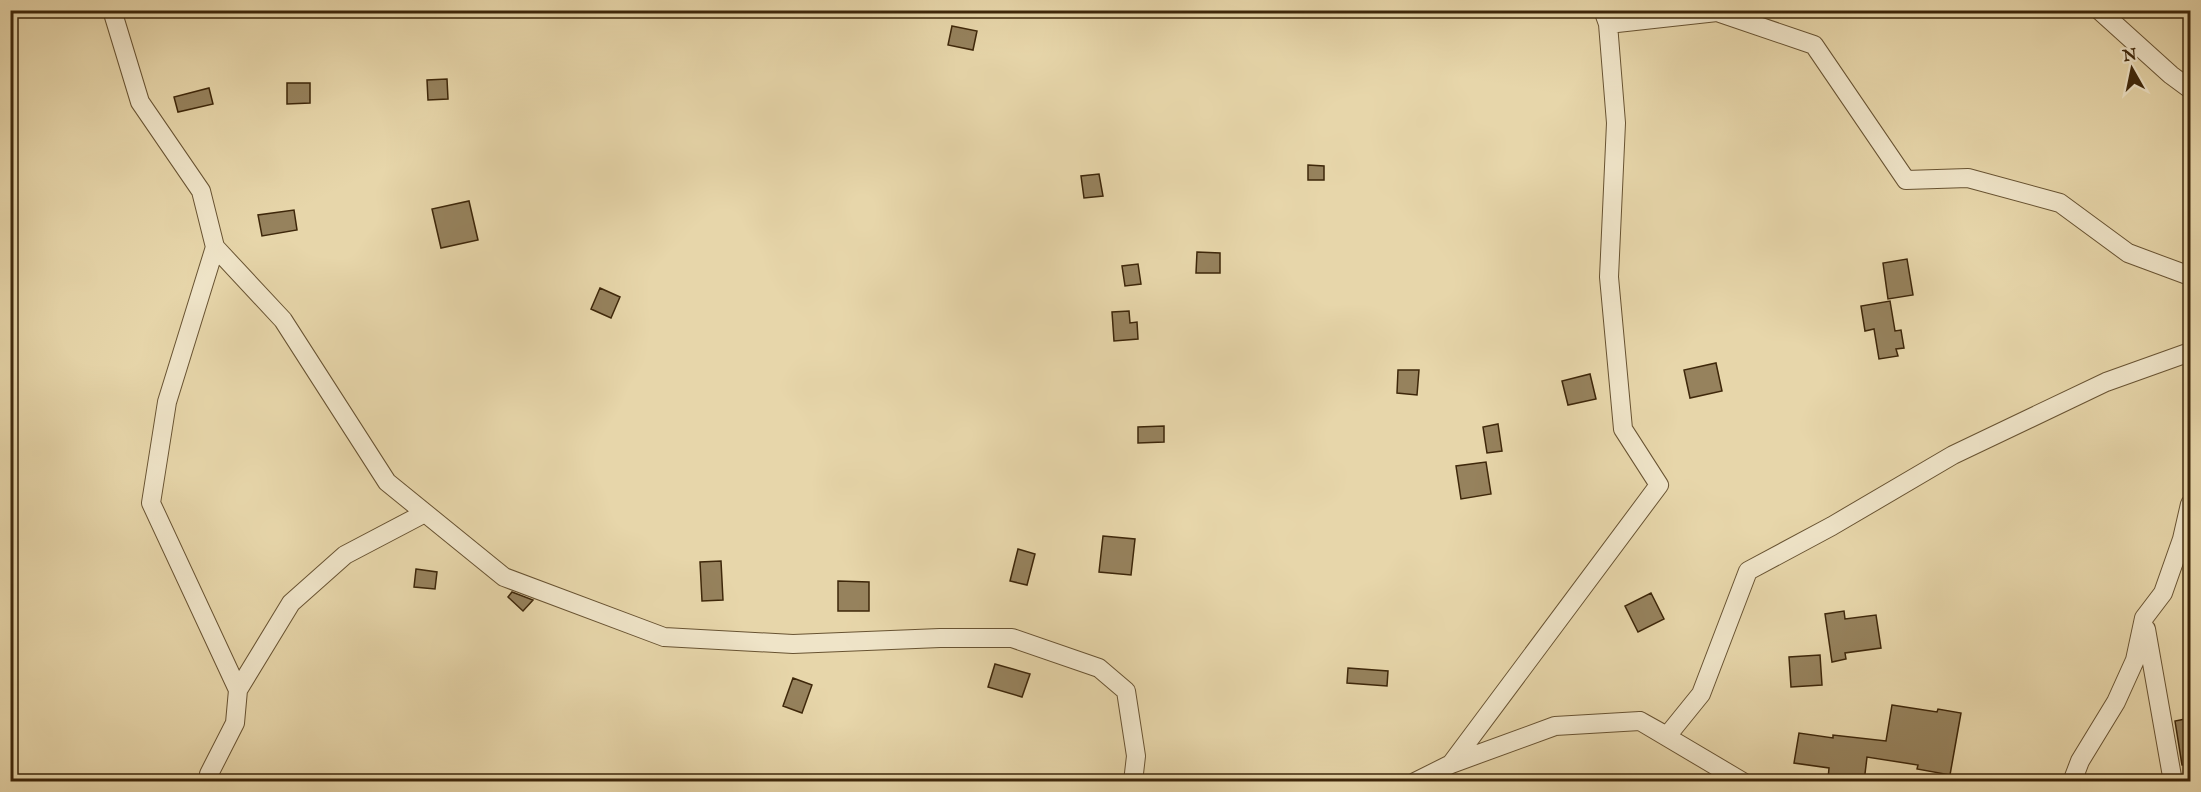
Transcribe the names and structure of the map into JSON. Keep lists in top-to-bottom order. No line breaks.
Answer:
{"north":"top"}
